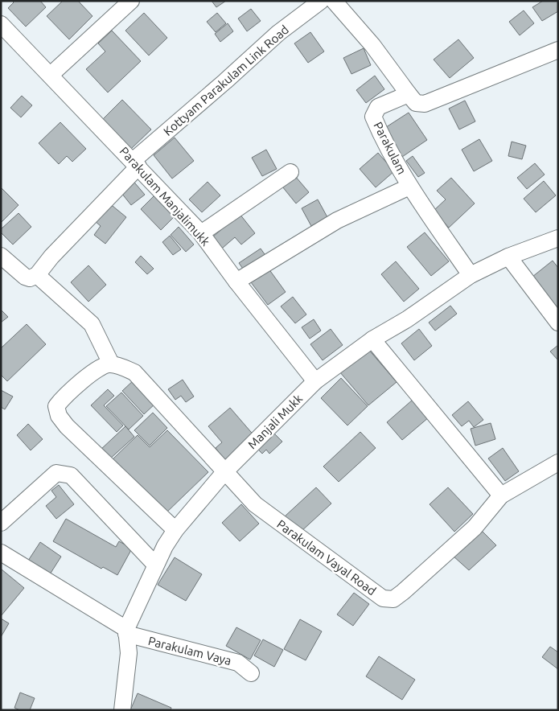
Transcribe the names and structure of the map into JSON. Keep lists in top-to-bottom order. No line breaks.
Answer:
{"streets":{"street":["Kottyam Parakulam Link Road","Parakulam","Parakulam Manjalimukk","Manjali Mukk","Parakulam Vayal Road","Parakulam Vaya"]},"crossings":[["Kottyam Parakulam Link Road","Parakulam Manjalimukk"],["Parakulam","Manjali Mukk"],["Parakulam Manjalimukk","Manjali Mukk"],["Manjali Mukk","Parakulam Vayal Road"],["Manjali Mukk","Parakulam Vaya"]]}
